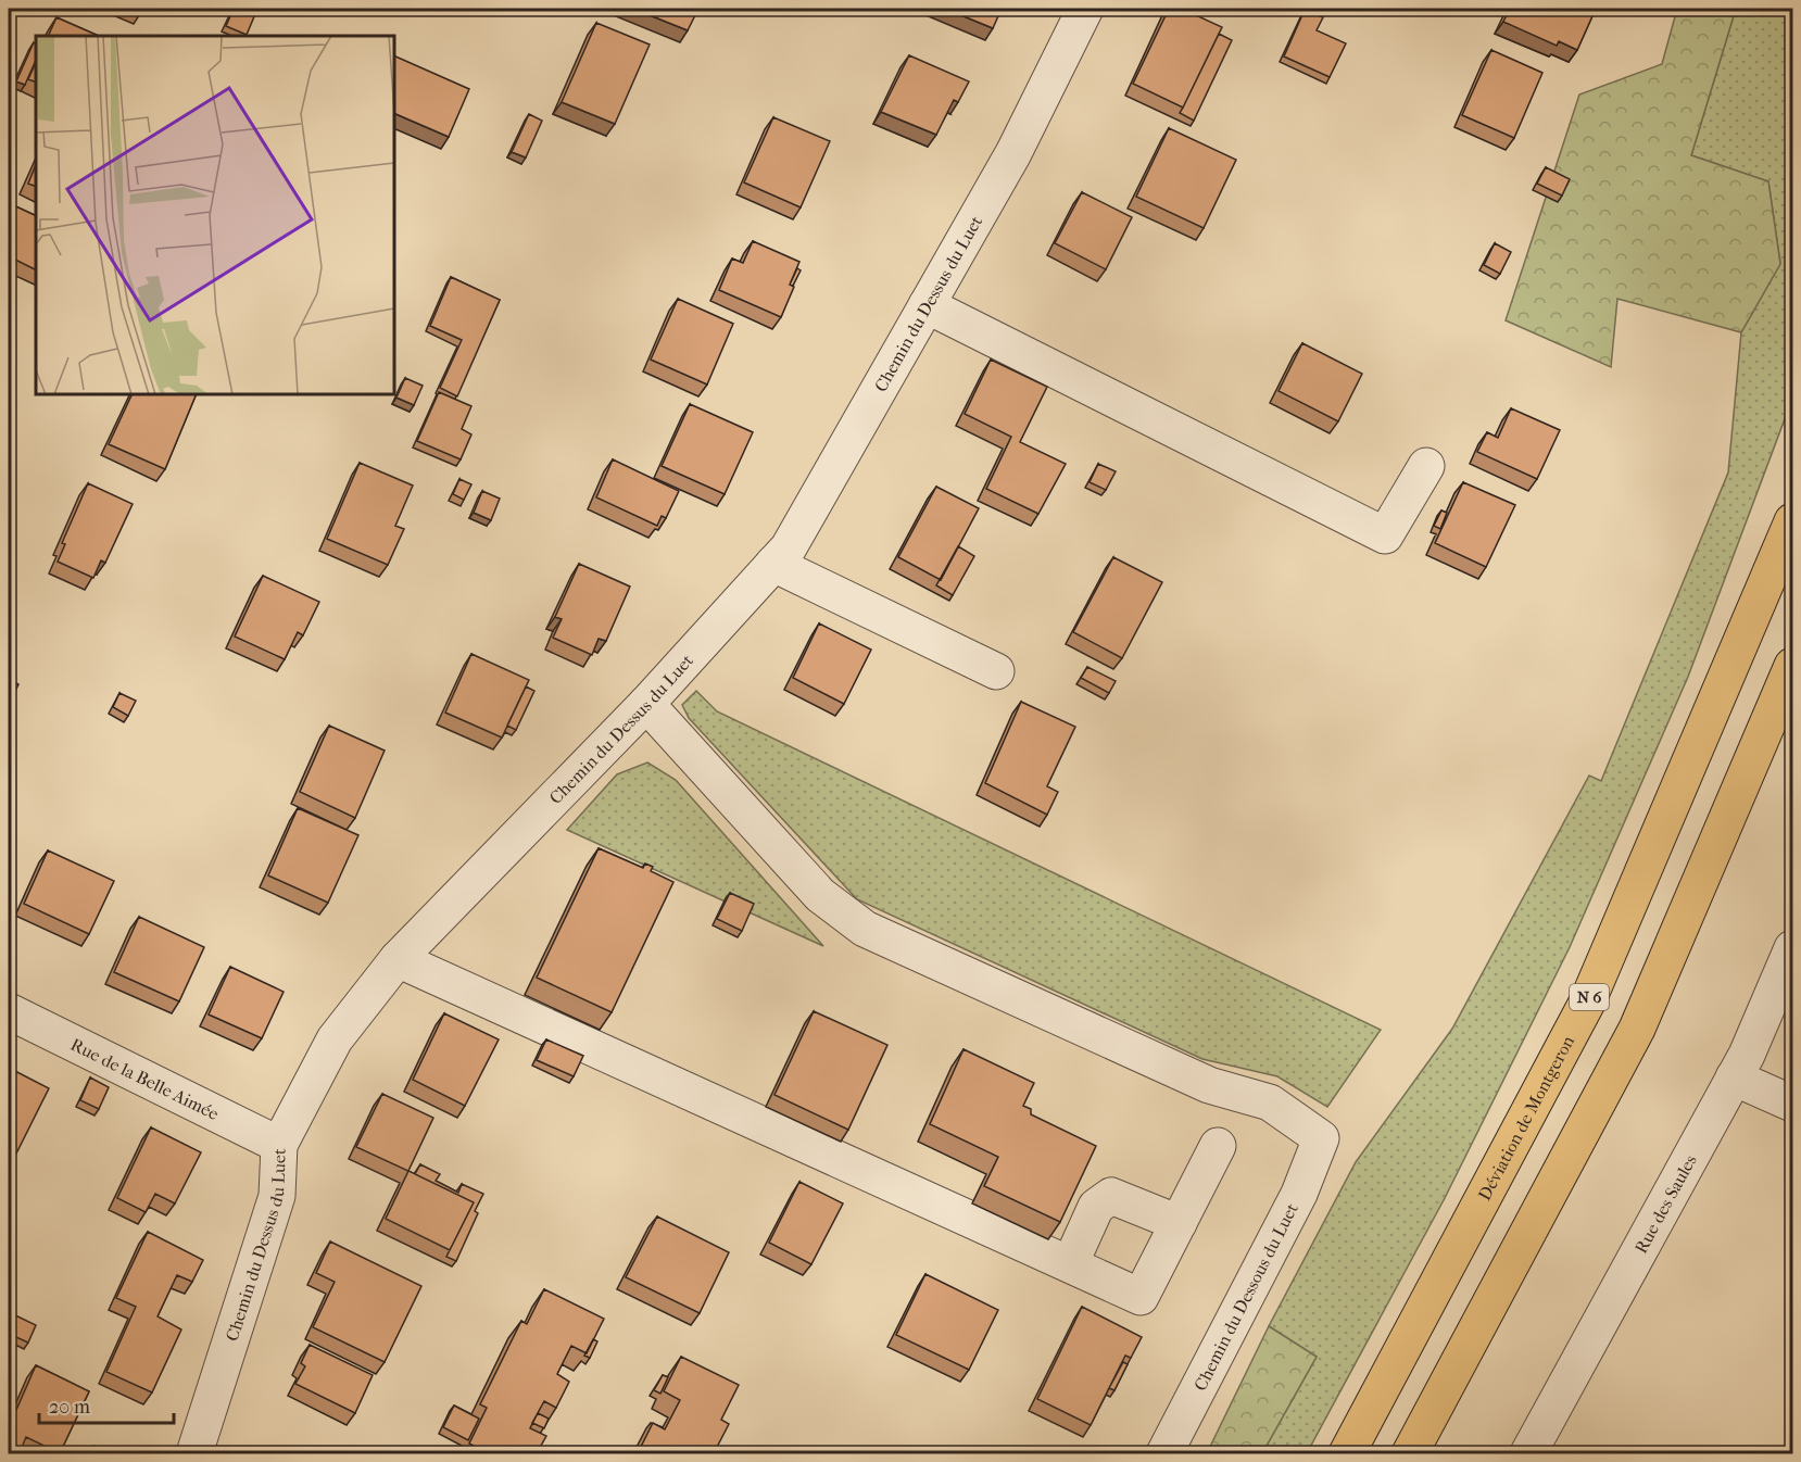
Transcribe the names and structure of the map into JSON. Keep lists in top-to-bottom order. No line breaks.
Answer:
{"streets":{"main road":["N 6","Déviation de Montgeron"],"street":["Chemin du Dessus du Luet","Rue de la Belle Aimée","Rue des Saules","Chemin du Dessous du Luet"]},"crossings":[["Chemin du Dessus du Luet","Rue de la Belle Aimée"],["Chemin du Dessus du Luet","Chemin du Dessous du Luet"]],"scale_bar":"20 m"}
